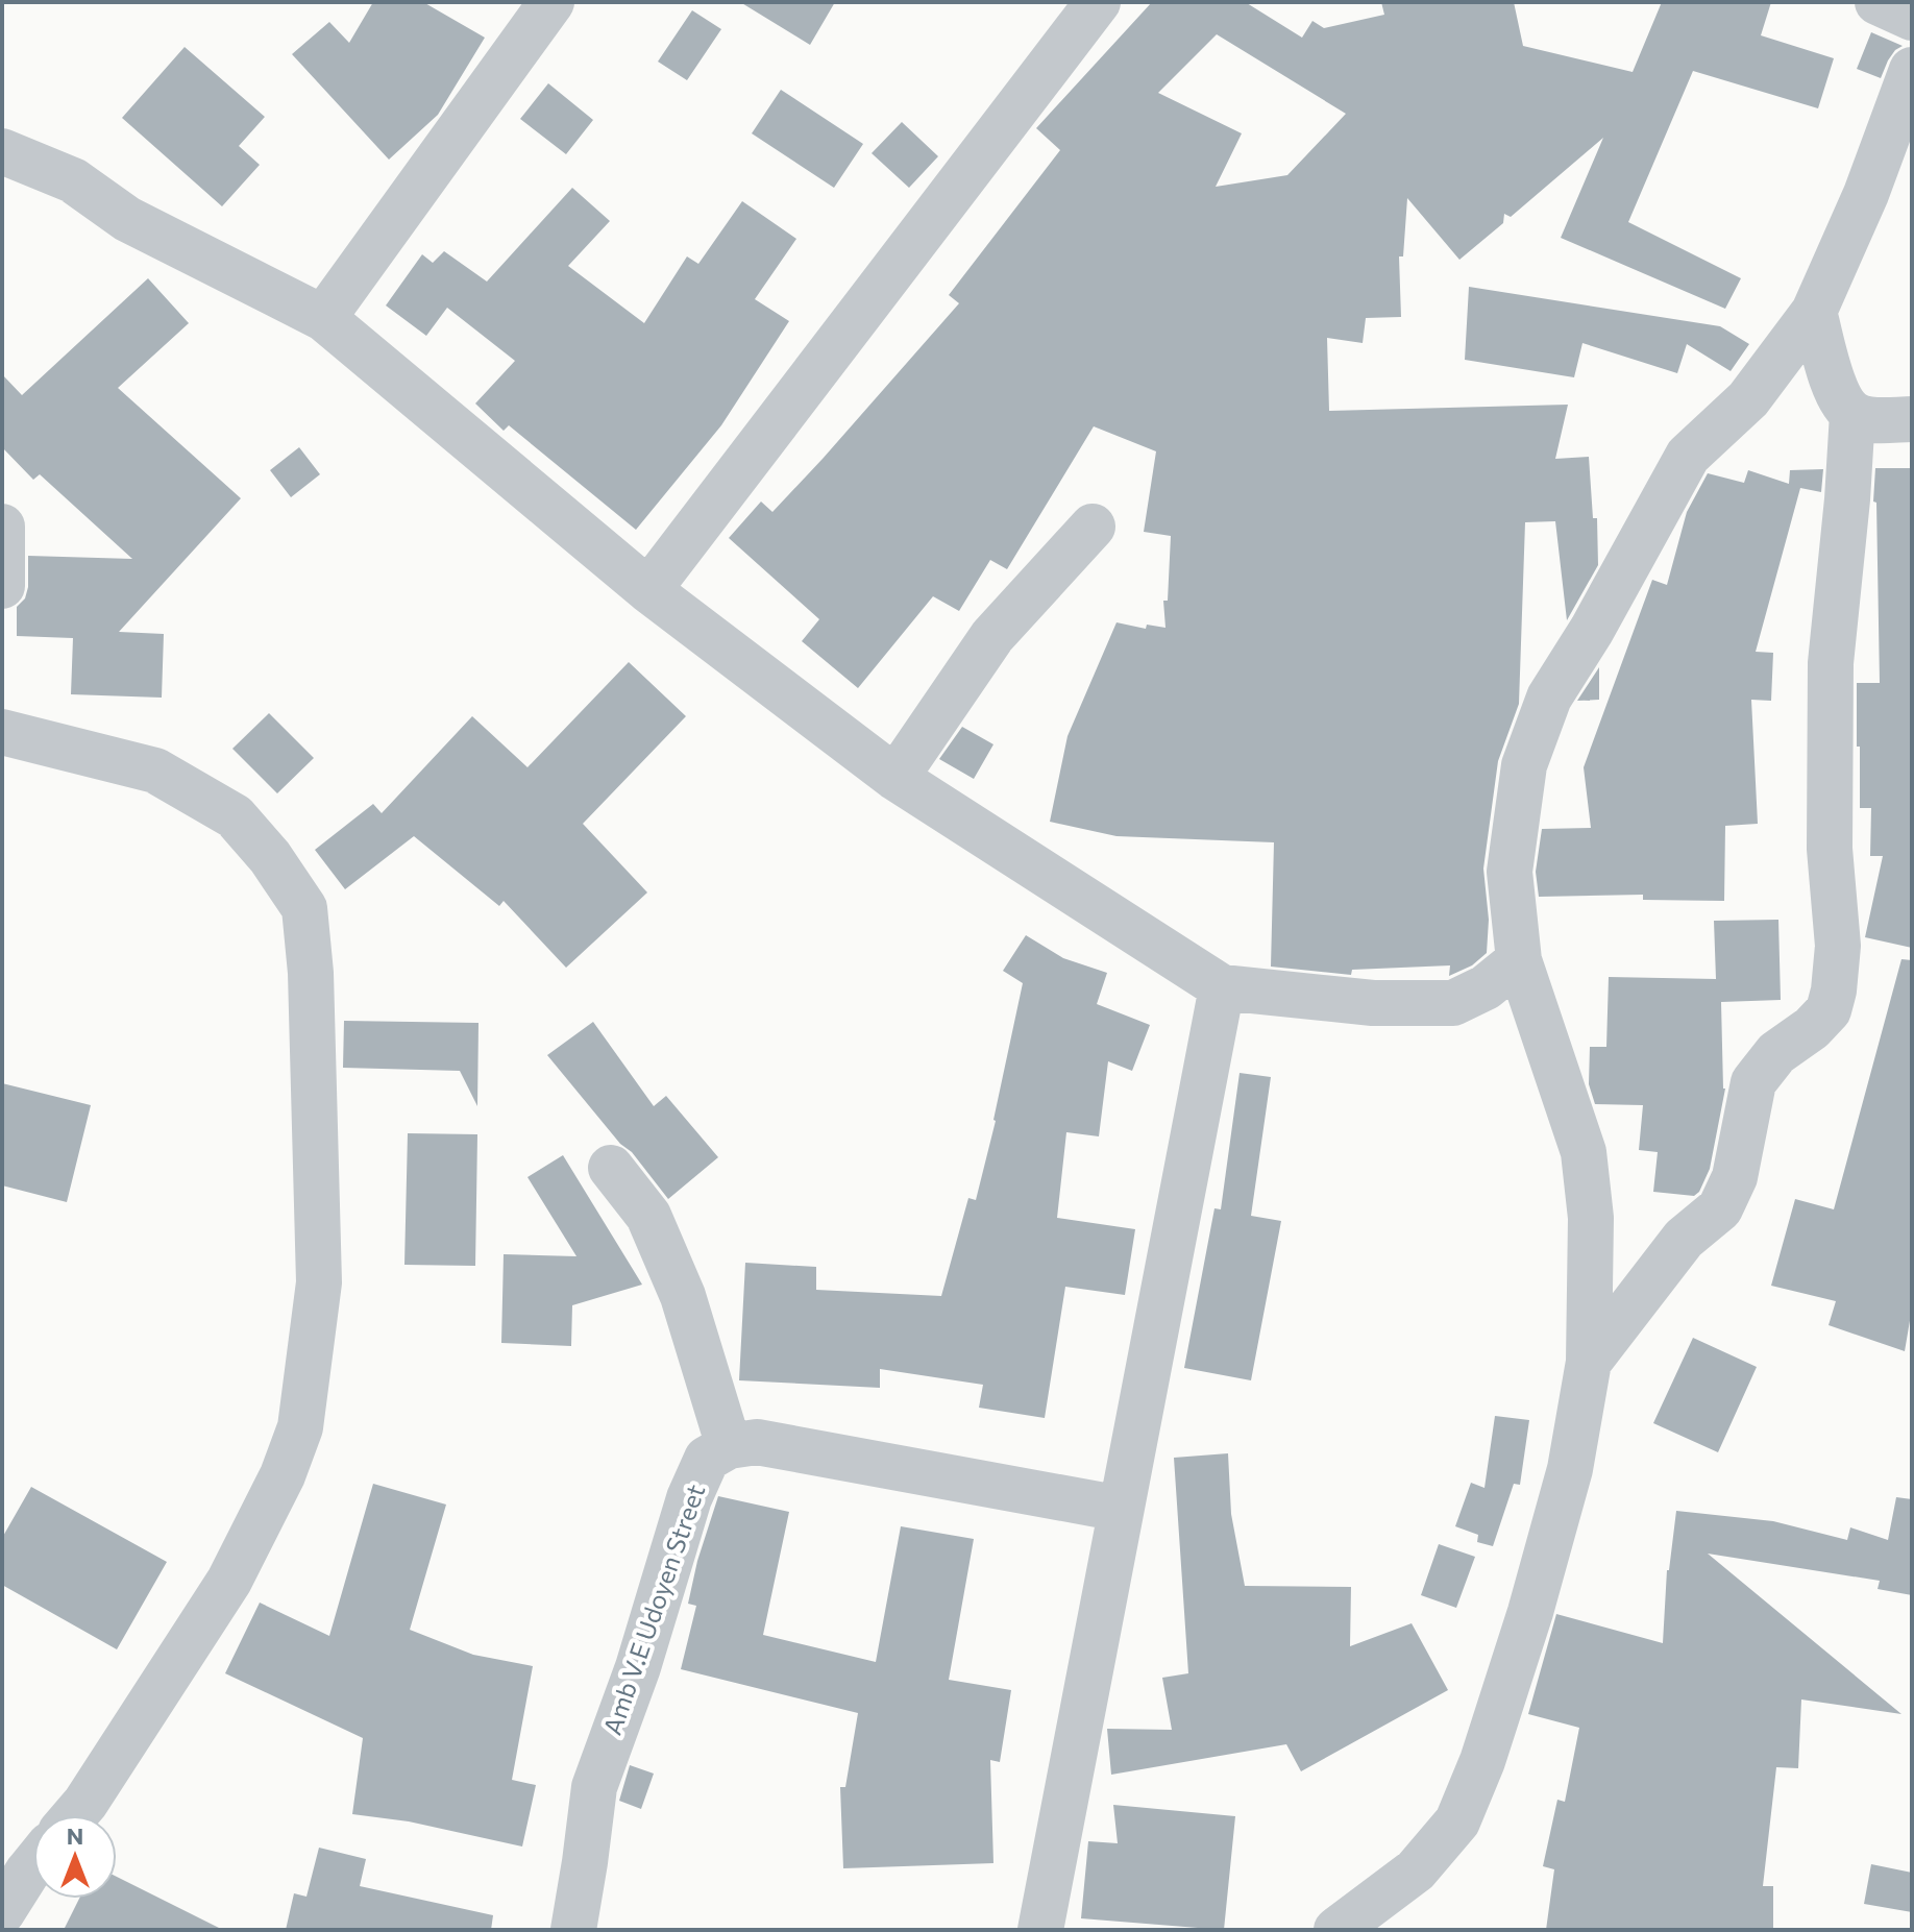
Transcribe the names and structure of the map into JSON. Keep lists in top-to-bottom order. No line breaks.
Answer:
{"streets":{"street":["Amb V.E Udoyen Street"]},"north":"top"}
